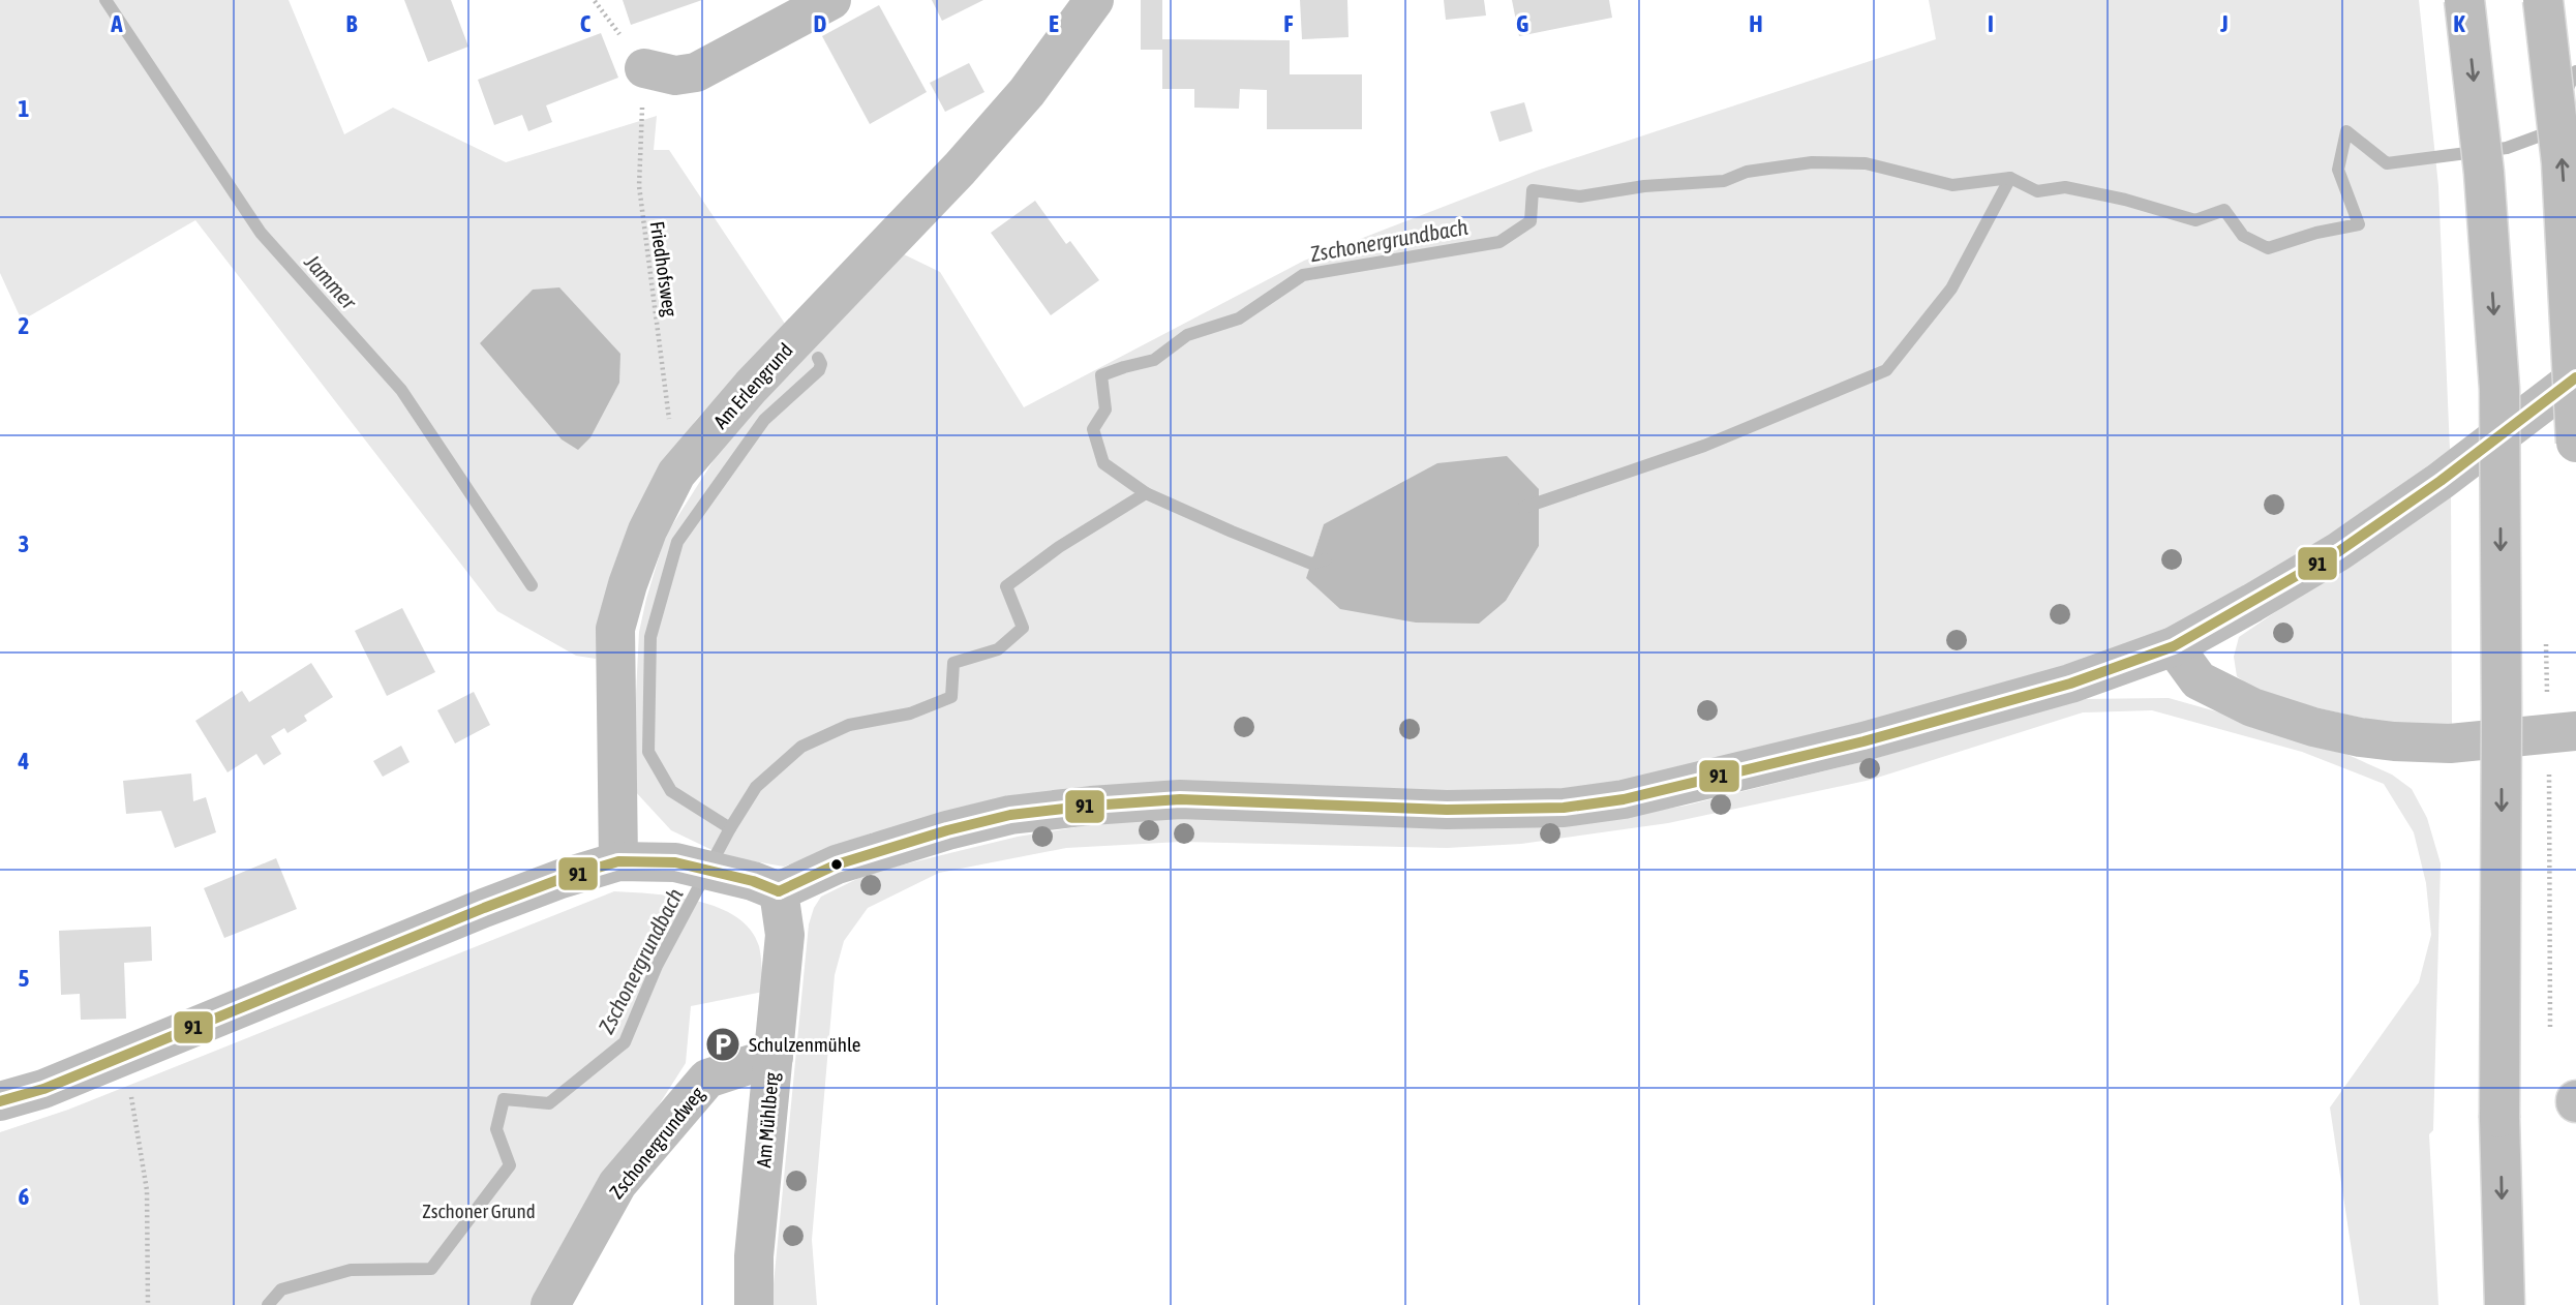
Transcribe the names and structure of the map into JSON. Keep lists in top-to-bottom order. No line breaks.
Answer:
{"streets":{"main road":["Am Erlengrund","Am Mühlberg","Zschonergrundweg"],"path":["Friedhofsweg"]},"crossings":[["Friedhofsweg","Am Erlengrund"],["Am Mühlberg","Zschonergrundweg"]],"water":["Zschonergrundbach","Jammer"],"parks":["Zschoner Grund"],"places":{"parking":["Schulzenmühle"]},"lines":["transit line 91"],"grid":{"columns":["A","B","C","D","E","F","G","H","I","J","K"],"rows":["1","2","3","4","5","6"]}}
